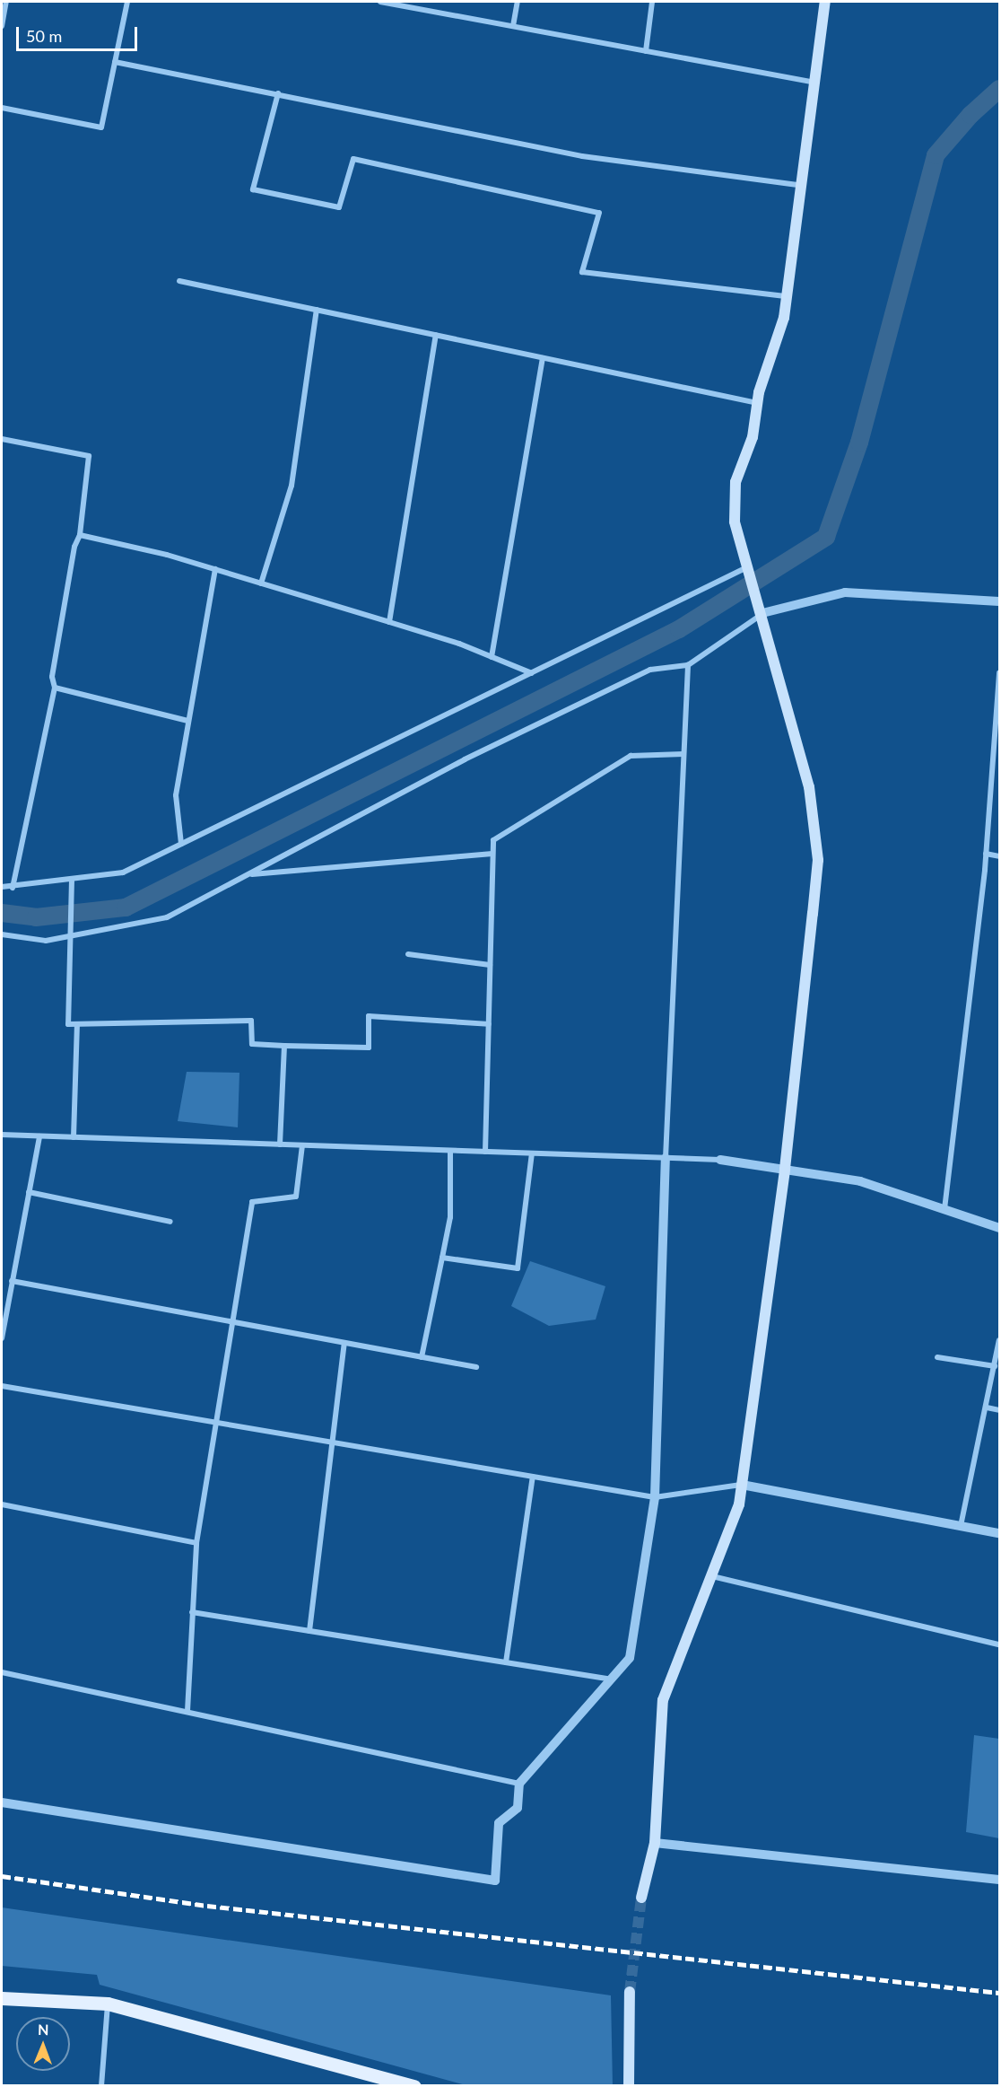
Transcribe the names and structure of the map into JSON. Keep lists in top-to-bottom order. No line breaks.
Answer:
{"scale_bar":"50 m","north":"top"}
